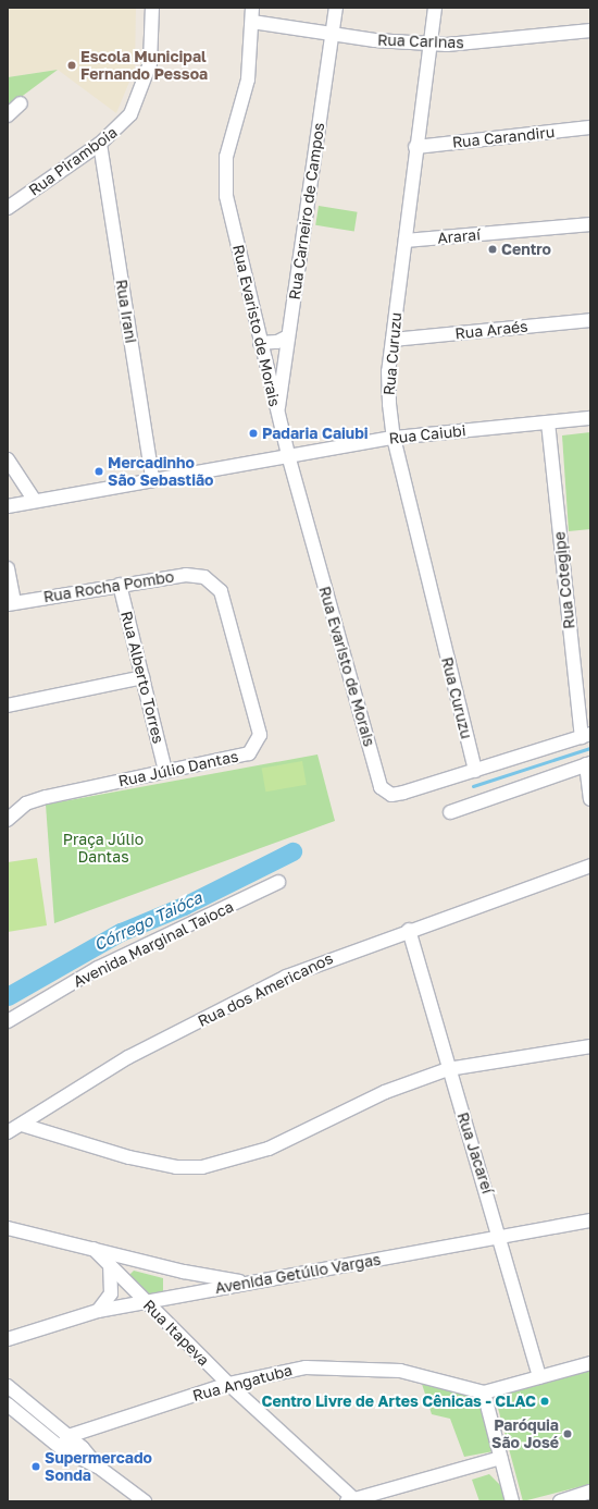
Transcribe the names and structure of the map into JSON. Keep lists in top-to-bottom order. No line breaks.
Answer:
{"streets":{"street":["Rua Carinas","Rua Carandiru","Rua Piramboia","Rua Carneiro de Campos","Araraí","Rua Irani","Rua Evaristo de Morais","Rua Araés","Rua Curuzu","Rua Caiubi","Rua Cotegipe","Rua Rocha Pombo","Rua Alberto Torres","Rua Júlio Dantas","Avenida Marginal Taioca","Rua dos Americanos","Rua Jacareí","Avenida Getúlio Vargas","Rua Itapeva","Rua Angatuba"]},"crossings":[["Rua Carinas","Rua Carneiro de Campos"],["Rua Carinas","Rua Evaristo de Morais"],["Rua Carinas","Rua Curuzu"],["Rua Carandiru","Rua Curuzu"],["Rua Piramboia","Rua Irani"],["Rua Carneiro de Campos","Rua Evaristo de Morais"],["Araraí","Rua Curuzu"],["Rua Irani","Rua Caiubi"],["Rua Evaristo de Morais","Rua Curuzu"],["Rua Evaristo de Morais","Rua Caiubi"],["Rua Araés","Rua Curuzu"],["Rua Curuzu","Rua Caiubi"],["Rua Caiubi","Rua Cotegipe"],["Rua Rocha Pombo","Rua Alberto Torres"],["Rua Rocha Pombo","Rua Júlio Dantas"],["Rua Alberto Torres","Rua Júlio Dantas"],["Rua dos Americanos","Rua Jacareí"],["Rua Jacareí","Avenida Getúlio Vargas"],["Avenida Getúlio Vargas","Rua Itapeva"],["Rua Itapeva","Rua Angatuba"]],"water":["Córrego Taióca"],"parks":["Praça Júlio Dantas"],"places":["Escola Municipal Fernando Pessoa","Centro","Padaria Caiubi","Mercadinho São Sebastião","Centro Livre de Artes Cênicas - CLAC","Paróquia São José","Supermercado Sonda"]}
